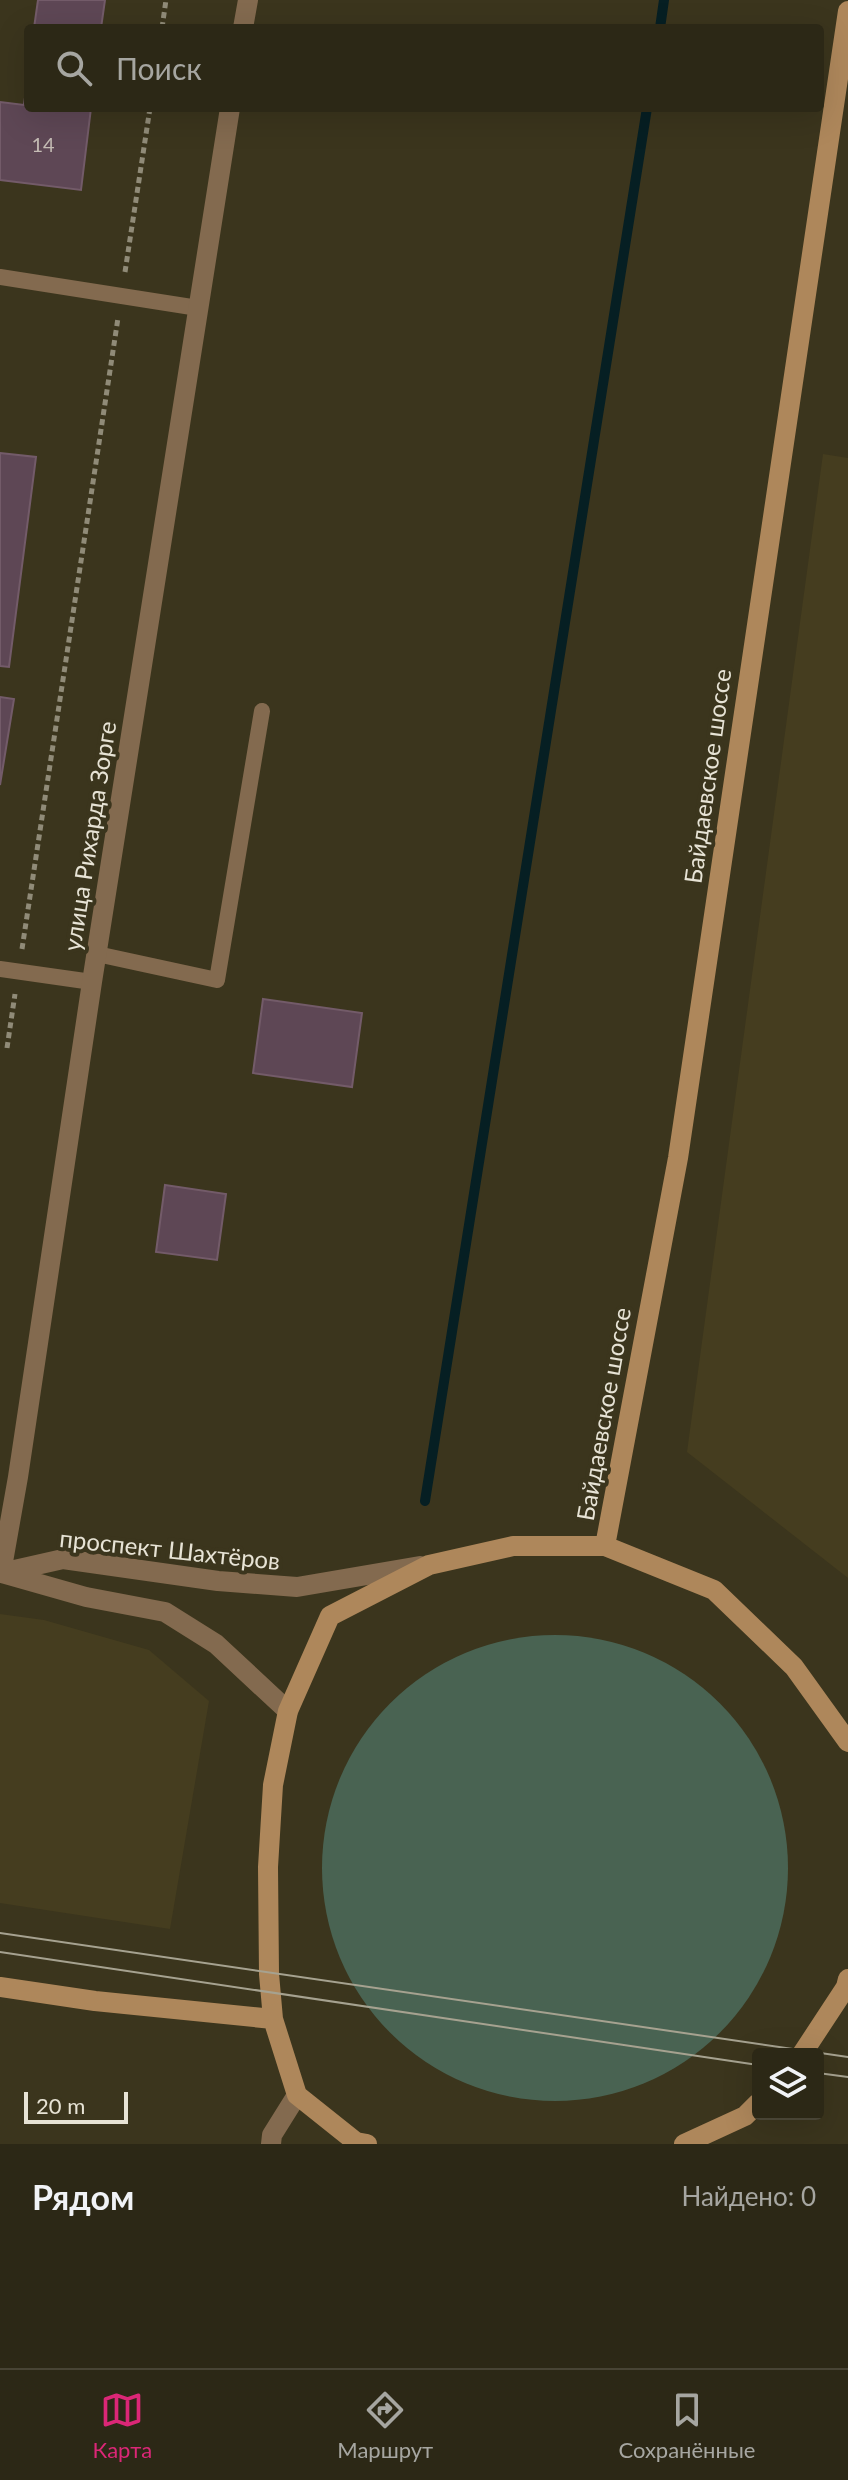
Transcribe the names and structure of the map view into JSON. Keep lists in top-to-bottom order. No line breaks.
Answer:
{"streets":{"main road":["Байдаевское шоссе"],"street":["улица Рихарда Зорге","проспект Шахтёров"]},"crossings":[["улица Рихарда Зорге","проспект Шахтёров"]],"house_numbers":["14"],"scale_bar":"20 m","page":{"search":"Поиск","scale":"20 m","heading":["Рядом","Найдено: 0"],"nav":["Карта","Маршрут","Сохранённые"]}}
